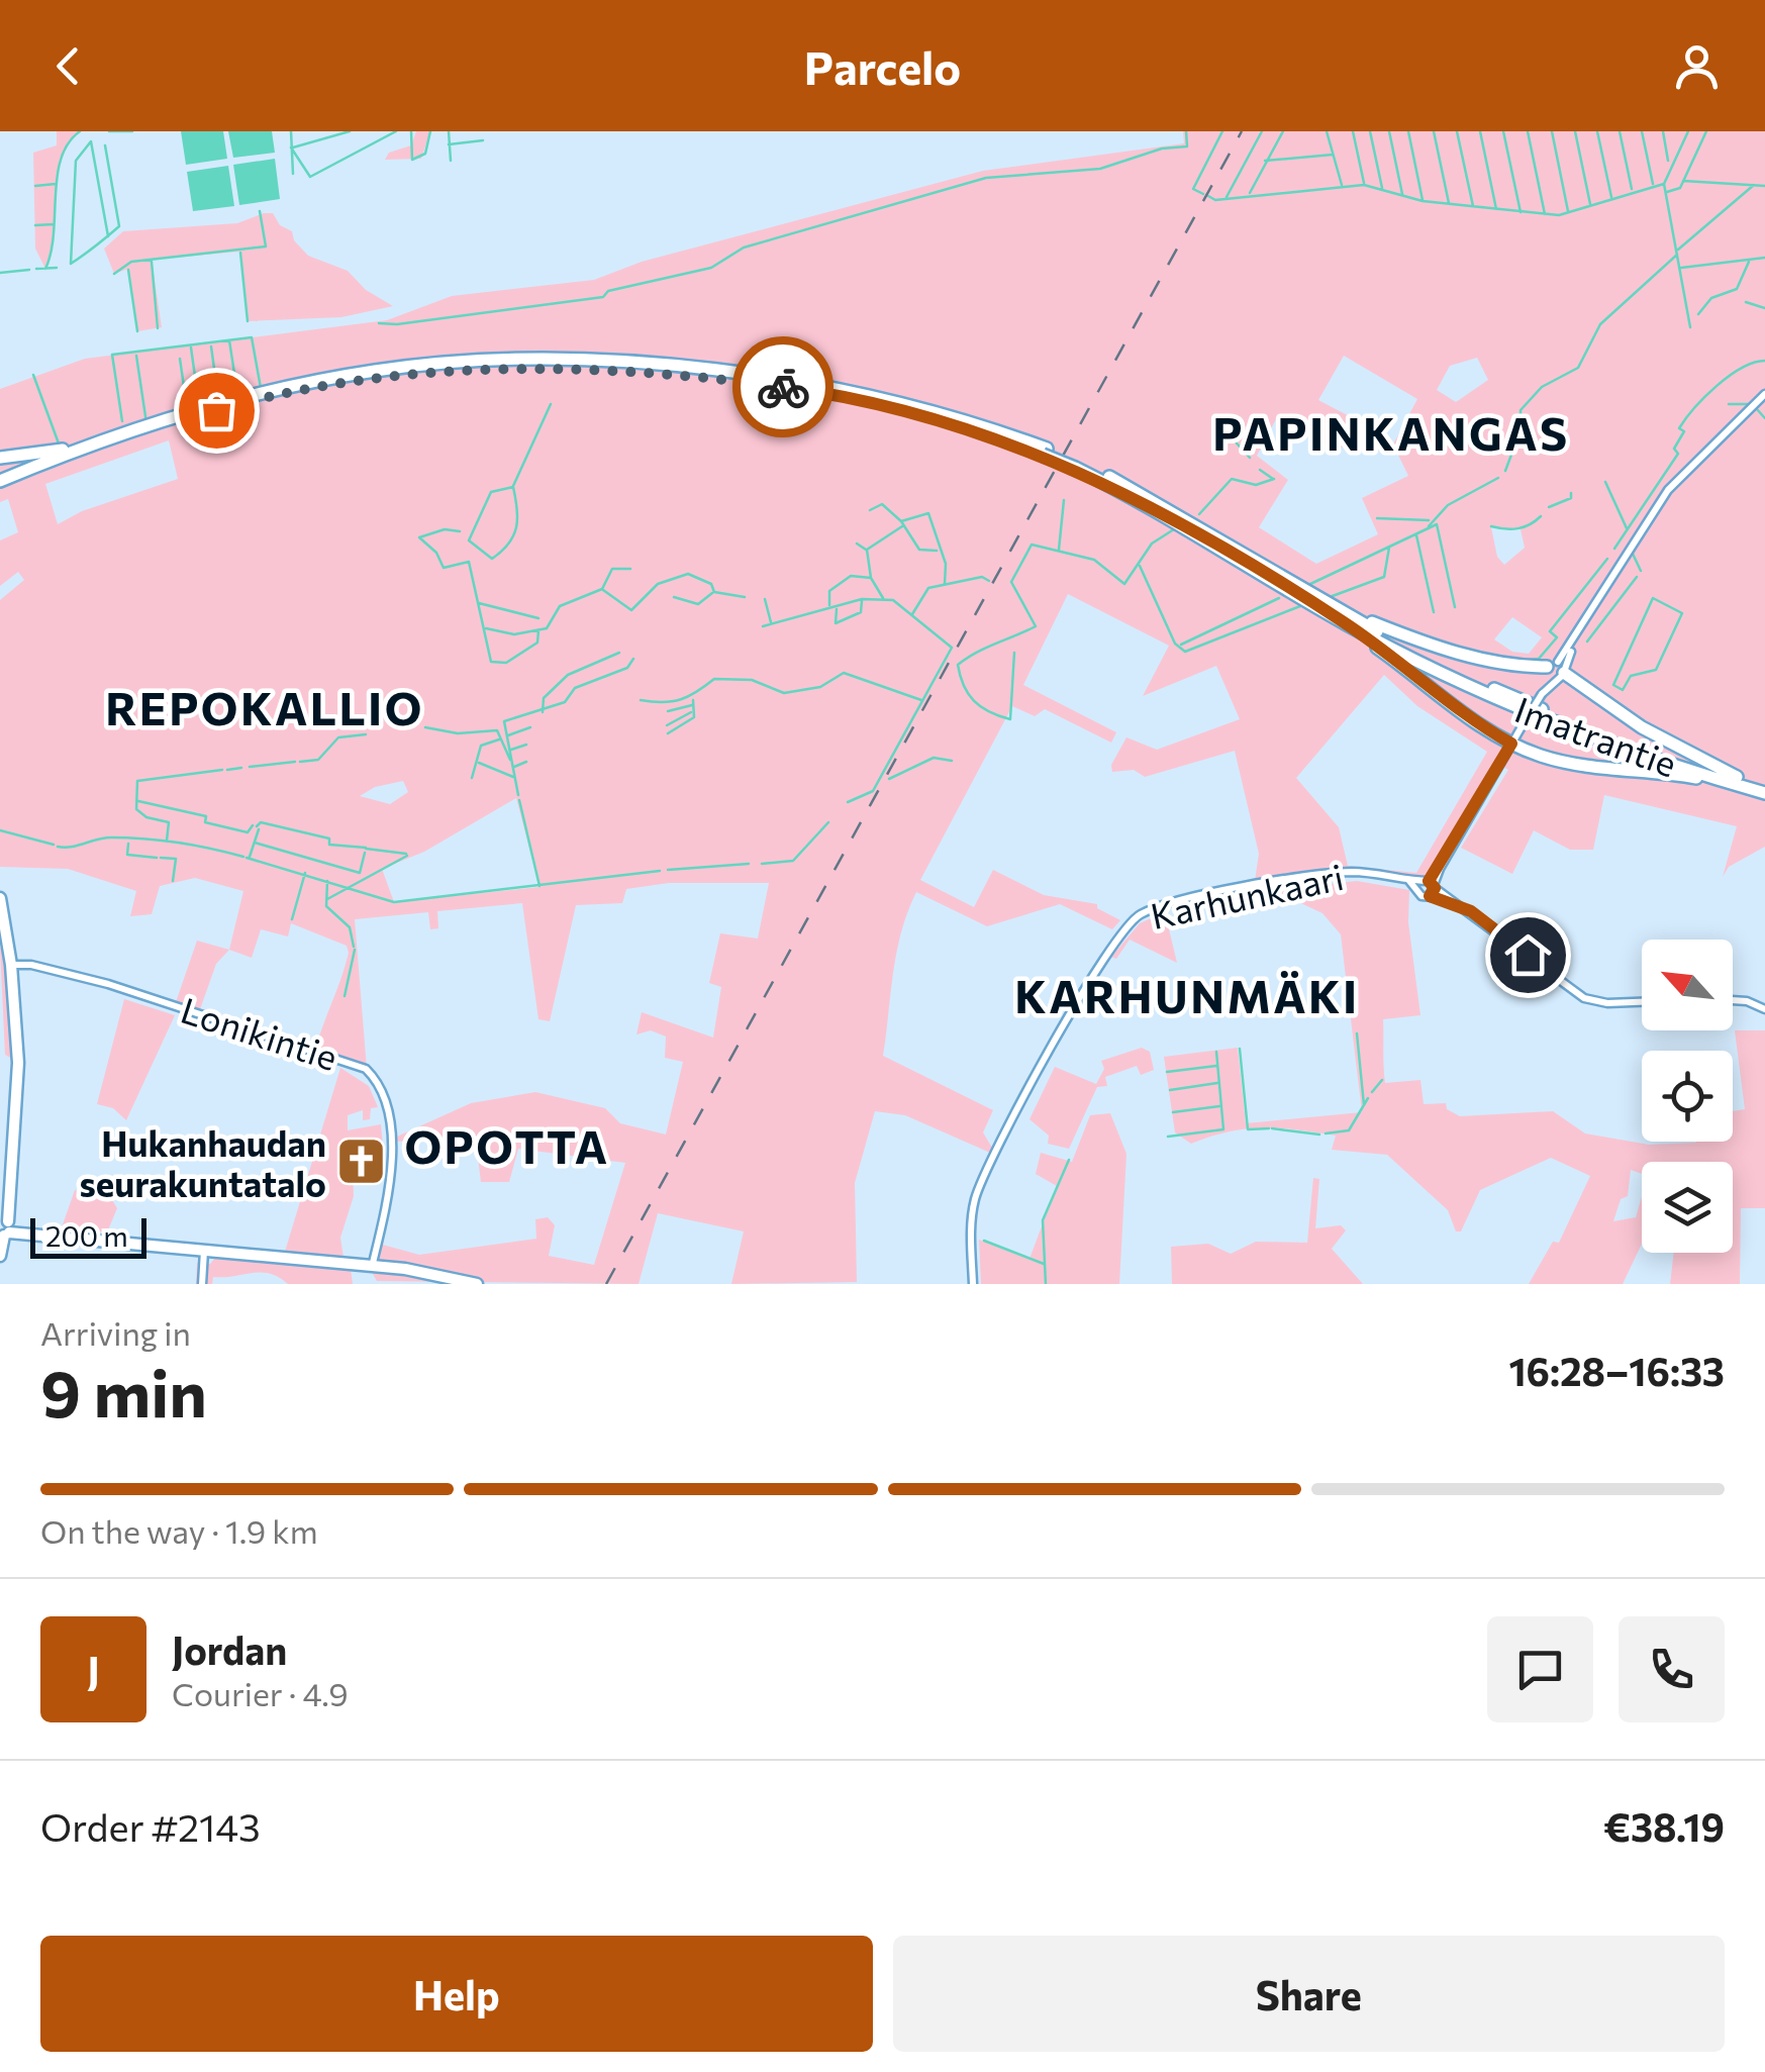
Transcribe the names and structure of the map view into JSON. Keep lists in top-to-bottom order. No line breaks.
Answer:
{"streets":{"highway":["Imatrantie"],"street":["Karhunkaari","Lonikintie"]},"districts":["PAPINKANGAS","REPOKALLIO","KARHUNMÄKI","OPOTTA"],"places":{"church":["Hukanhaudan seurakuntatalo"]},"scale_bar":"200 m","north":"top left","page":{"header":"Parcelo","scale":"200 m","heading":["9 min","Arriving in","16:28–16:33"],"panel":["Jordan","Courier · 4.9","Order #2143","€38.19"],"bar":"On the way · 1.9 km","round":"J","buttons":["Help","Share"]}}
